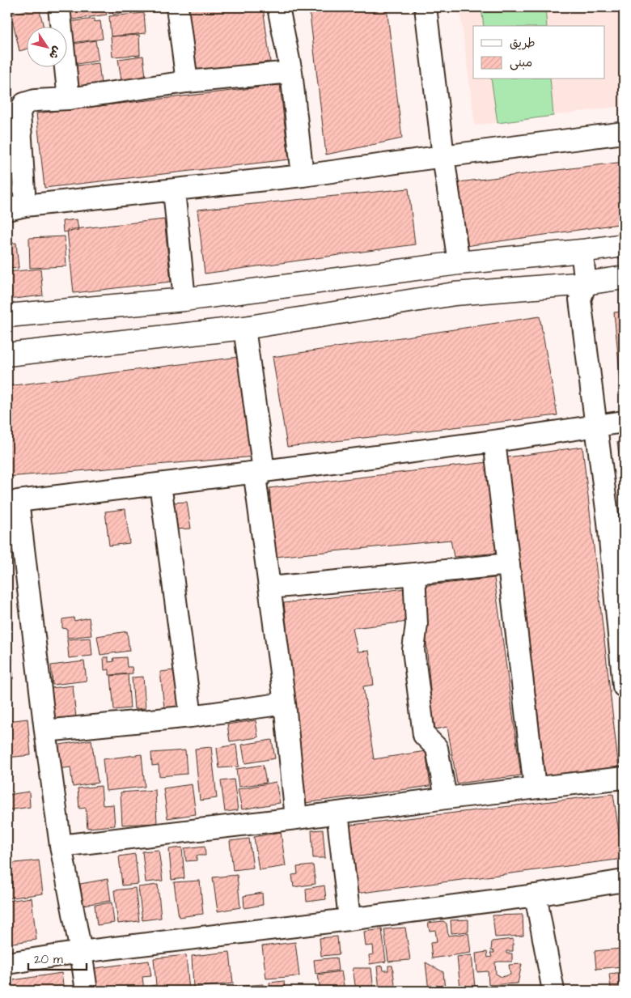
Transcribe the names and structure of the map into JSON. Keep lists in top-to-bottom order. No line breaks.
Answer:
{"legend":["طريق","مبنى"],"scale_bar":"20 m","north":"bottom right"}
